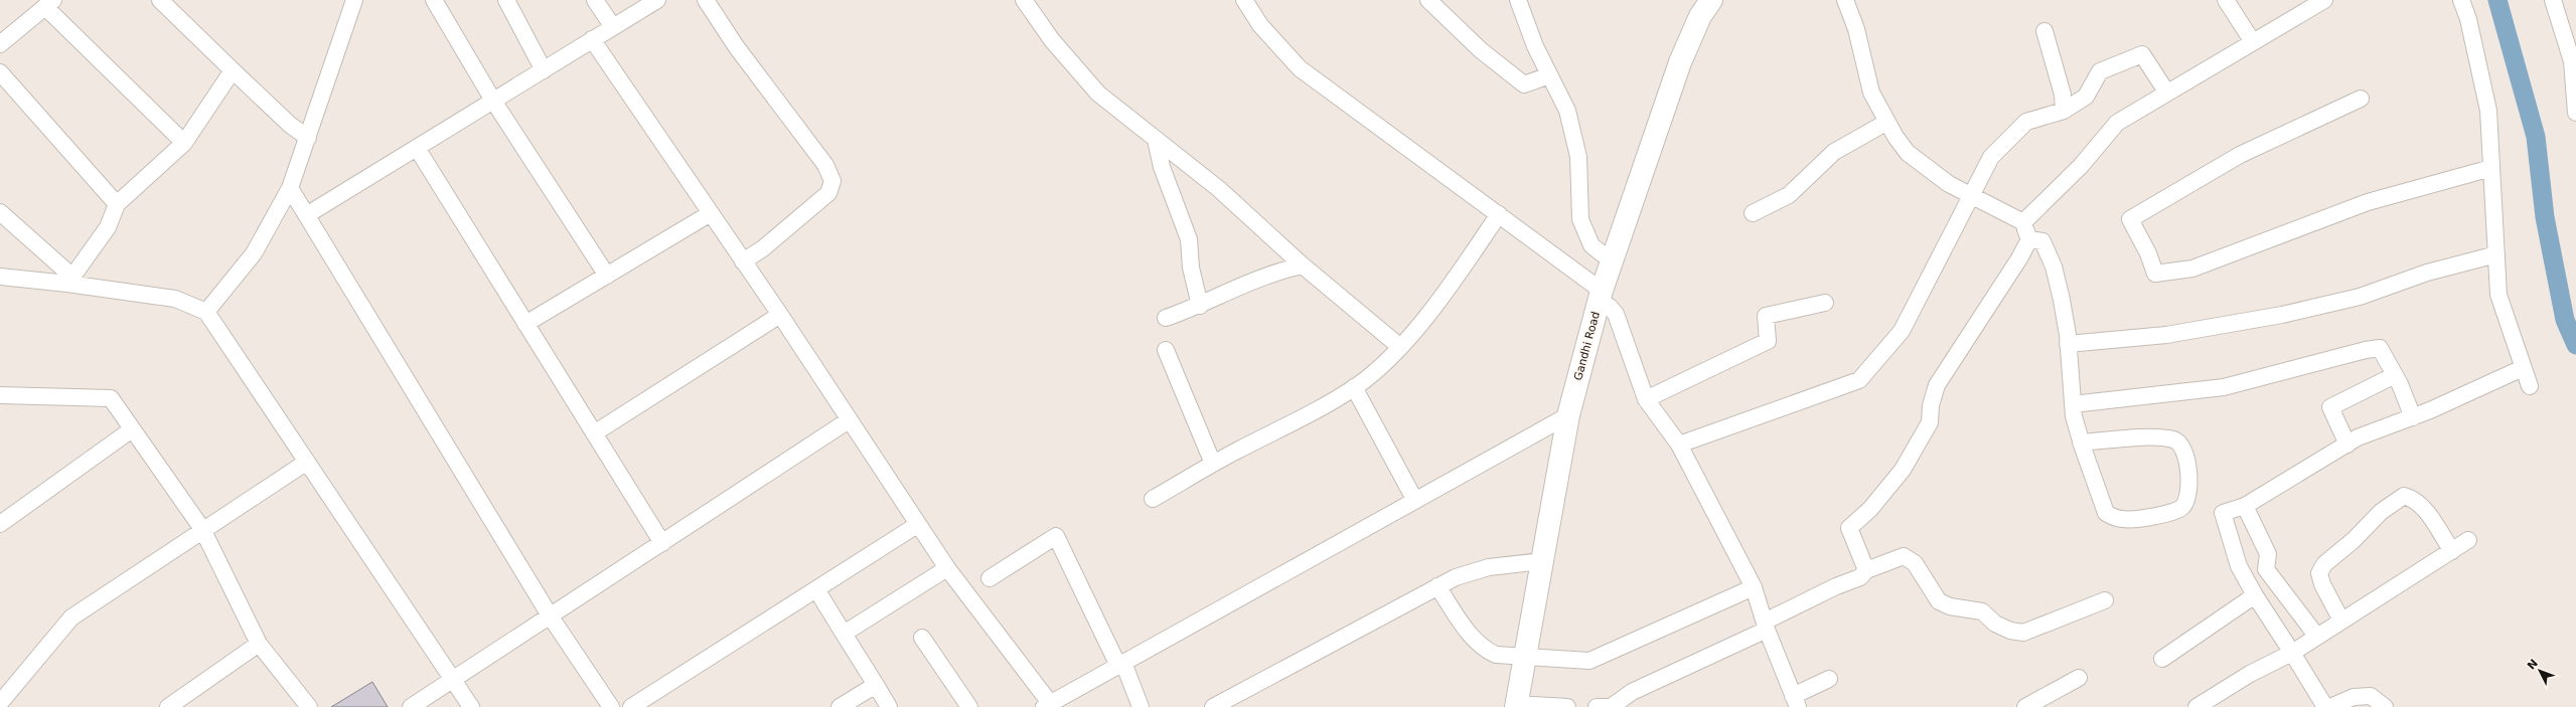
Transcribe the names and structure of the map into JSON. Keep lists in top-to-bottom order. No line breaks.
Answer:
{"streets":{"main road":["Gandhi Road"]},"north":"top left"}
